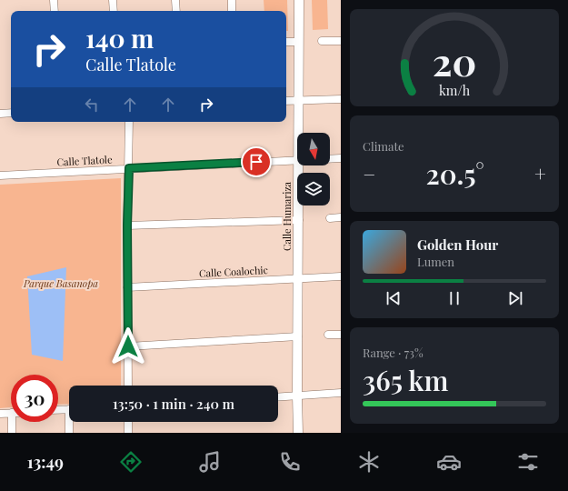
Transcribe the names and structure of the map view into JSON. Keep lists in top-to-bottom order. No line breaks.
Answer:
{"streets":{"street":["Calle Tlatole","Calle Humariza","Calle Coalochic"]},"crossings":[["Calle Humariza","Calle Coalochic"]],"parks":["Parque Basanopa"],"north":"bottom","page":{"turn":["140 m","Calle Tlatole"],"tile":["Climate",["Range · 73%","365 km"]],"heat":["−","20.5°","+"],"song":["Golden Hour","Lumen"],"limit":"30","trip":"13:50 · 1 min · 240 m","tabs":"13:49","gauge":["20","km/h"]}}
